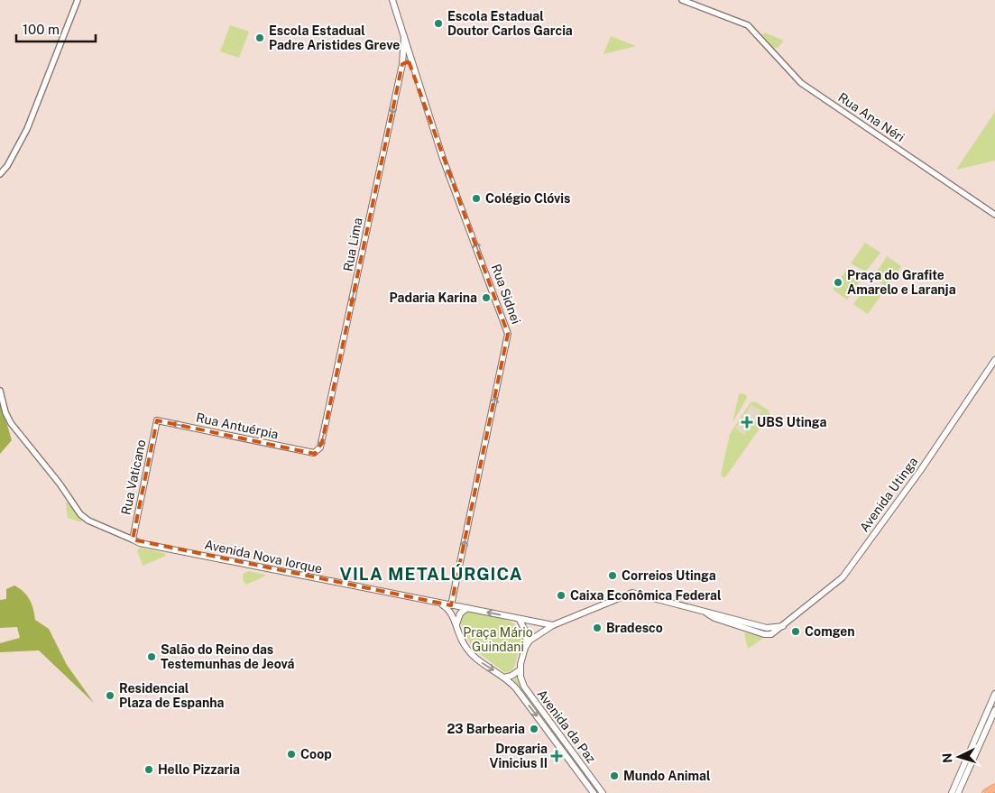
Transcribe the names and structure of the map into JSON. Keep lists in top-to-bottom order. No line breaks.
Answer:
{"streets":{"main road":["Rua Lima","Rua Sidnei","Rua Antuérpia","Rua Vaticano","Avenida Utinga","Avenida Nova Iorque","Avenida da Paz"],"street":["Rua Ana Néri"]},"crossings":[["Rua Lima","Rua Sidnei"],["Rua Lima","Rua Antuérpia"],["Rua Sidnei","Avenida Nova Iorque"],["Rua Antuérpia","Rua Vaticano"],["Rua Vaticano","Avenida Nova Iorque"],["Avenida Utinga","Avenida Nova Iorque"],["Avenida Utinga","Avenida da Paz"],["Avenida Nova Iorque","Avenida da Paz"]],"one_way":["Rua Lima","Rua Sidnei","Rua Antuérpia"],"districts":["VILA METALÚRGICA"],"parks":["Praça Mário Guindani"],"places":{"other":["Escola Estadual Doutor Carlos Garcia","Escola Estadual Padre Aristides Greve","Colégio Clóvis","Praça do Grafite Amarelo e Laranja","Padaria Karina","Correios Utinga","Caixa Econômica Federal","Bradesco","Comgen","Salão do Reino das Testemunhas de Jeová","Residencial Plaza de Espanha","23 Barbearia","Coop","Hello Pizzaria","Mundo Animal"],"health":["UBS Utinga","Drogaria Vinicius II"]},"scale_bar":"100 m","north":"left"}
